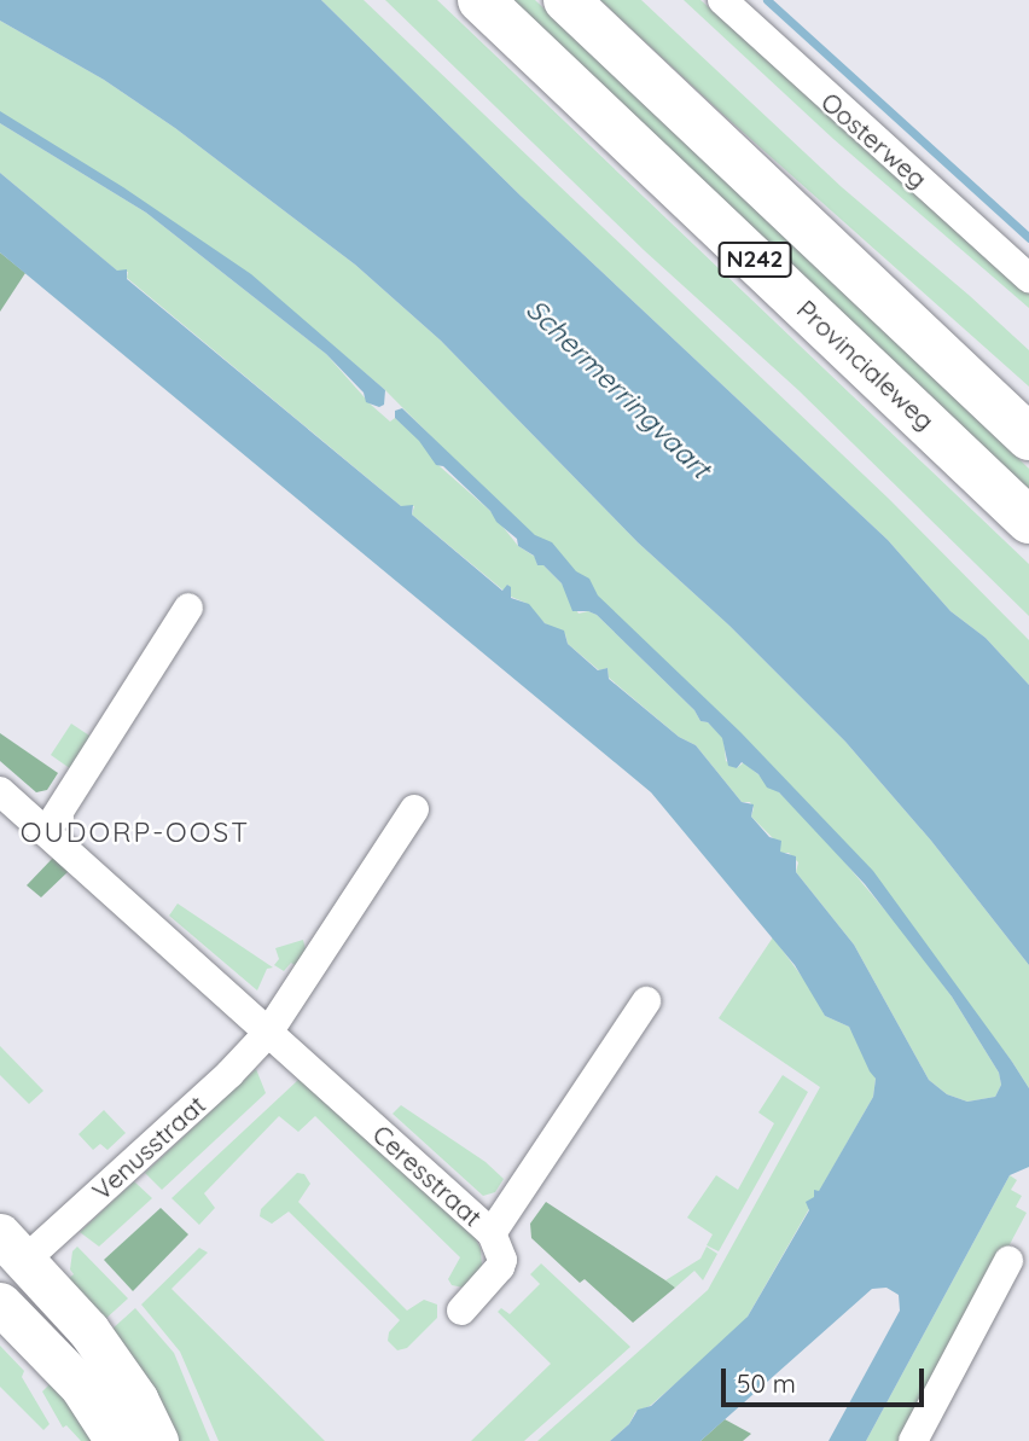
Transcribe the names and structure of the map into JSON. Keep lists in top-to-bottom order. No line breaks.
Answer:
{"streets":{"highway":["N242","Provincialeweg"],"street":["Oosterweg","Venusstraat","Ceresstraat"]},"crossings":[["Venusstraat","Ceresstraat"]],"districts":["OUDORP-OOST"],"water":["Schermerringvaart"],"scale_bar":"50 m"}
